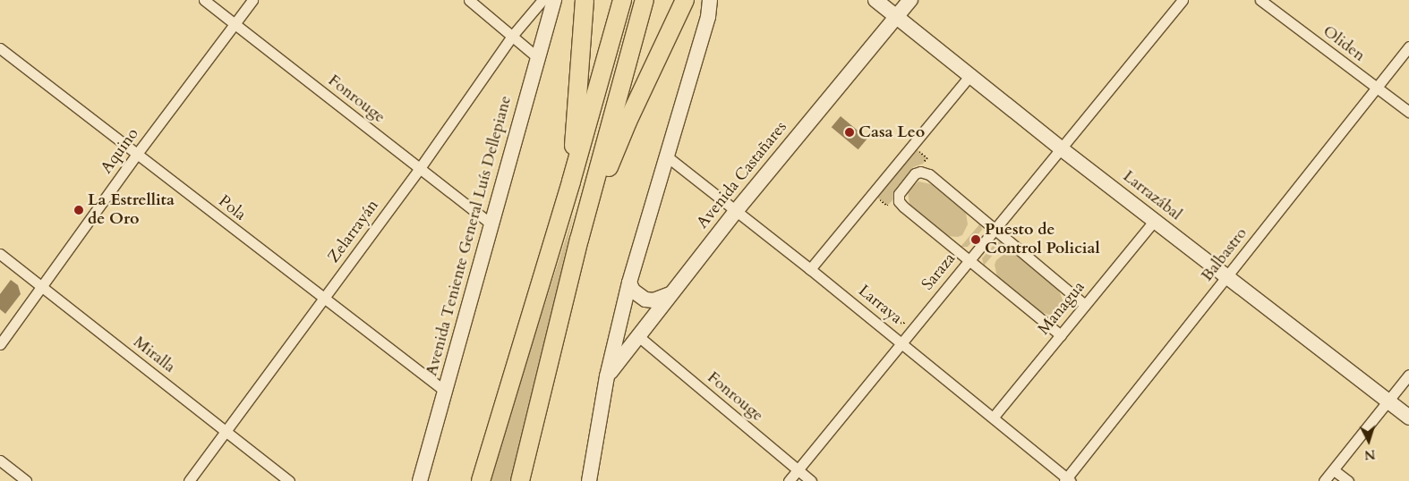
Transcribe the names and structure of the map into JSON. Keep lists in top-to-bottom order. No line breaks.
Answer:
{"streets":{"street":["Oliden","Fonrouge","Aquino","Avenida Castañares","Larrazábal","Pola","Zelarrayán","Avenida Teniente General Luís Dellepiane","Balbastro","Saraza","Larraya","Managua","Miralla"]},"crossings":[["Oliden","Balbastro"],["Fonrouge","Aquino"],["Fonrouge","Avenida Castañares"],["Fonrouge","Zelarrayán"],["Fonrouge","Avenida Teniente General Luís Dellepiane"],["Fonrouge","Saraza"],["Aquino","Pola"],["Aquino","Miralla"],["Avenida Castañares","Larrazábal"],["Avenida Castañares","Larraya"],["Larrazábal","Balbastro"],["Larrazábal","Saraza"],["Larrazábal","Managua"],["Pola","Zelarrayán"],["Pola","Avenida Teniente General Luís Dellepiane"],["Zelarrayán","Miralla"],["Balbastro","Larraya"],["Saraza","Larraya"],["Larraya","Managua"]],"places":["Casa Leo","La Estrellita de Oro","Puesto de Control Policial"],"north":"bottom"}
